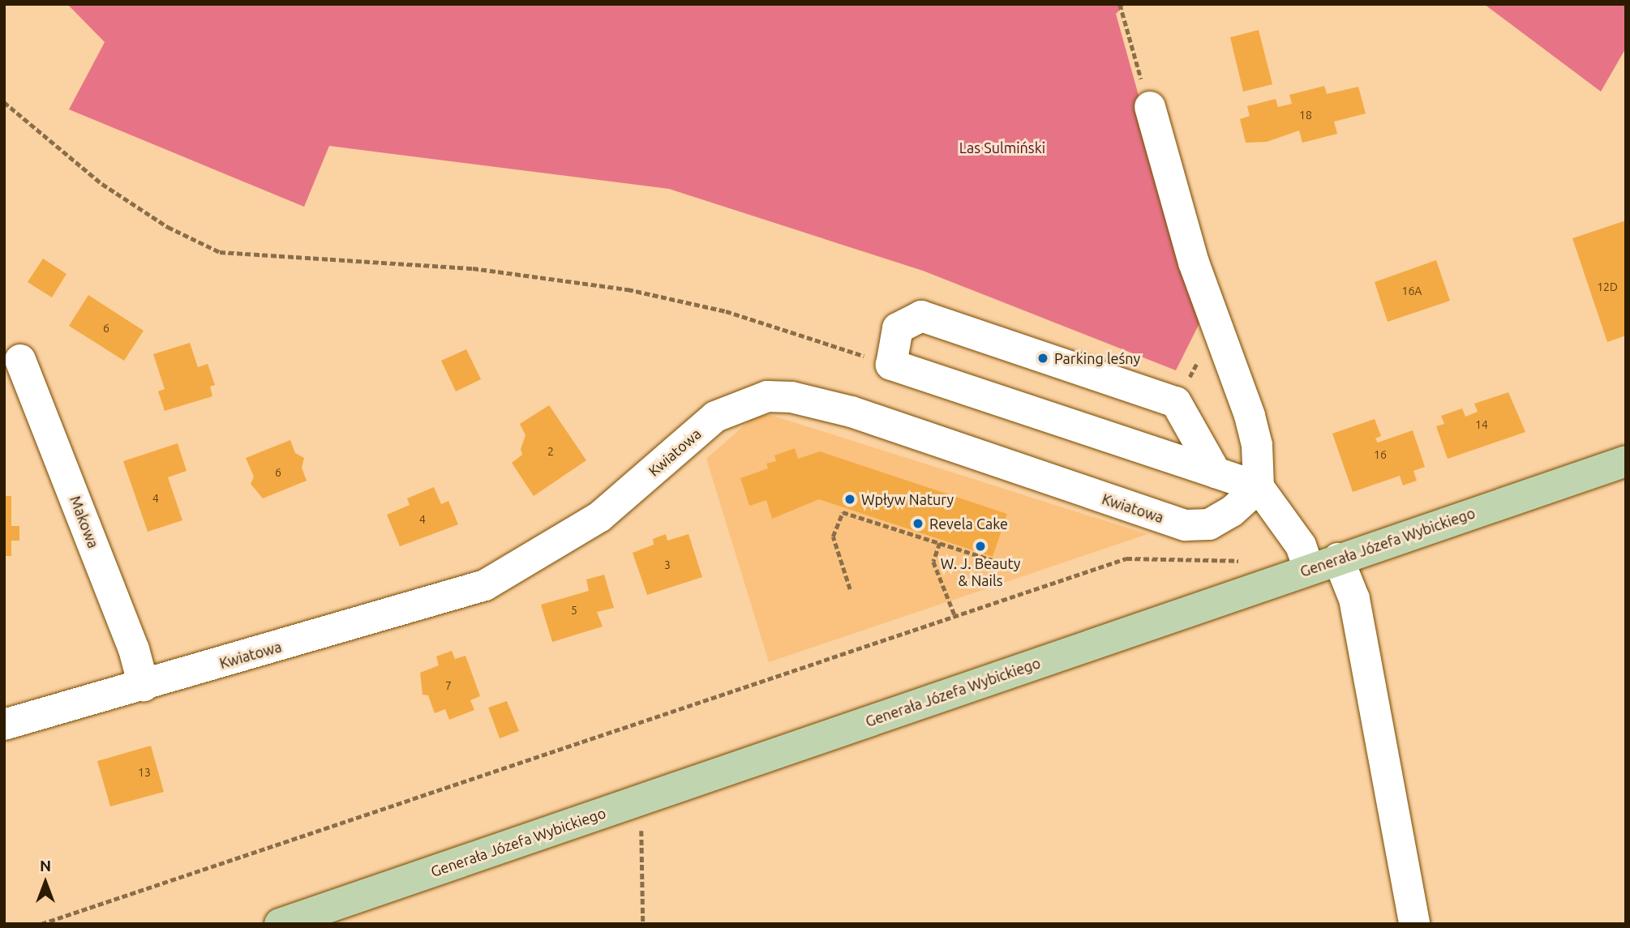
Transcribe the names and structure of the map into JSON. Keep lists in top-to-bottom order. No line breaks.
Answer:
{"streets":{"main road":["Generała Józefa Wybickiego"],"street":["Kwiatowa","Makowa"]},"crossings":[["Kwiatowa","Makowa"]],"parks":["Las Sulmiński"],"places":["Parking leśny","Wpływ Natury","Revela Cake","W. J. Beauty & Nails"],"house_numbers":["18","12D","16A","6","14","2","16","6","4","4","3","5","7","13"],"north":"top"}
